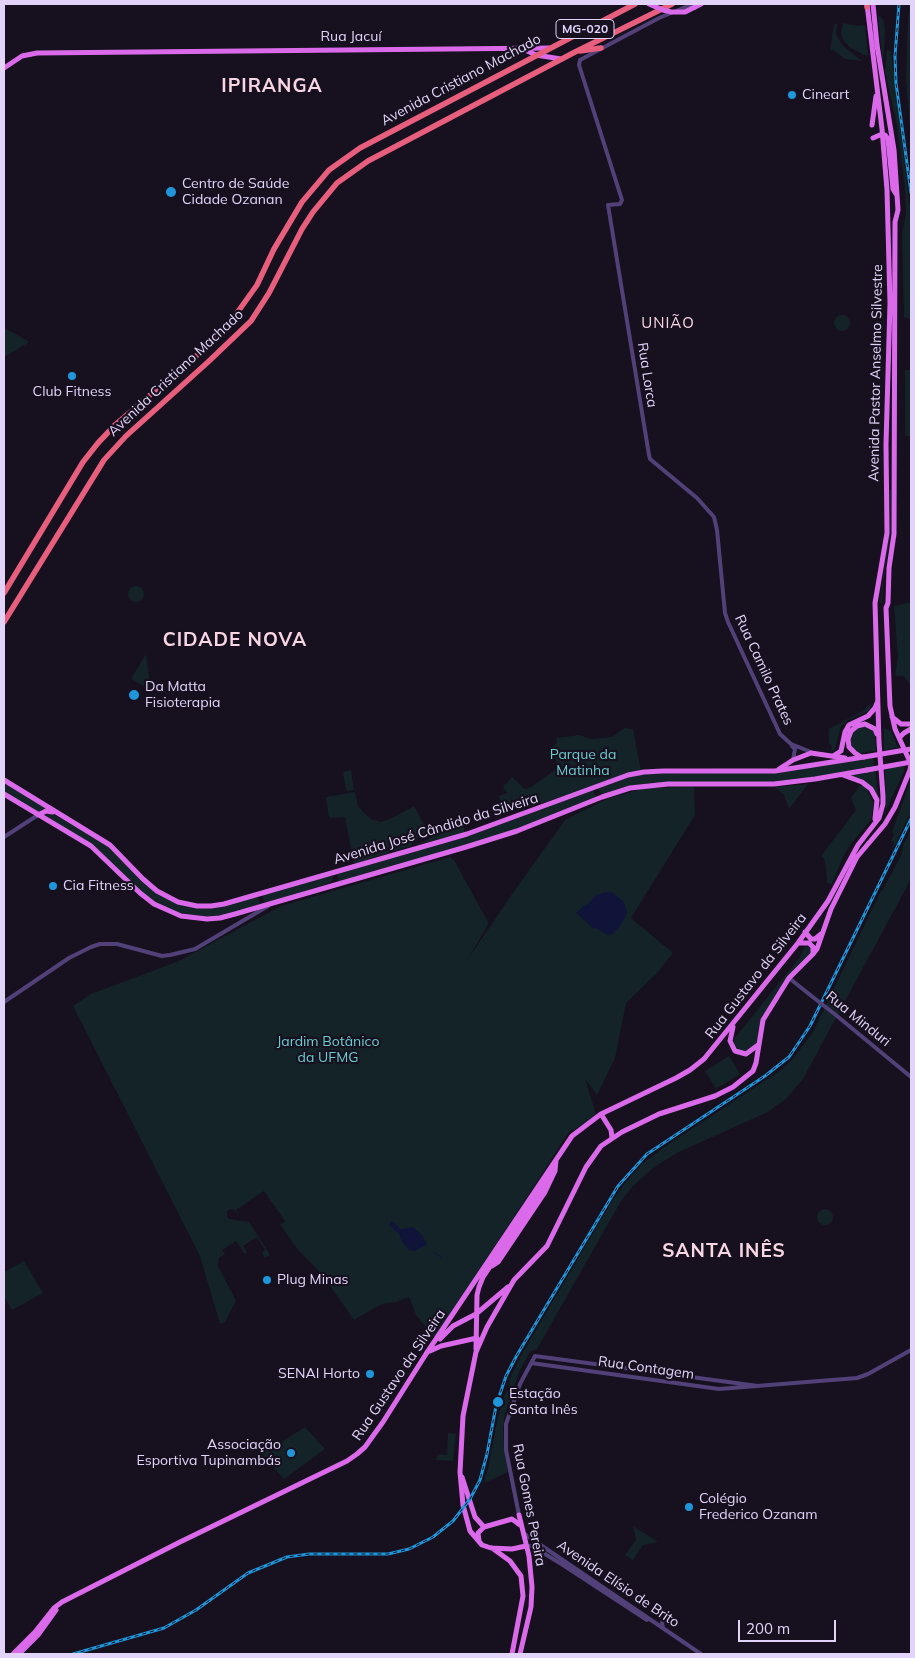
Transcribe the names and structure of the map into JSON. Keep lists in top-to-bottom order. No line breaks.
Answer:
{"streets":{"highway":["MG-020","Avenida Cristiano Machado"],"main road":["Rua Jacuí","Avenida Pastor Anselmo Silvestre","Avenida José Cândido da Silveira","Rua Gustavo da Silveira","Rua Gomes Pereira"],"street":["Rua Lorca","Rua Camilo Prates","Rua Minduri","Rua Contagem","Avenida Elísio de Brito"]},"crossings":[["Rua Jacuí","Avenida Cristiano Machado"],["Avenida Pastor Anselmo Silvestre","Avenida José Cândido da Silveira"],["Avenida Pastor Anselmo Silvestre","Rua Gustavo da Silveira"],["Rua Lorca","Rua Camilo Prates"],["Rua Contagem","Rua Gomes Pereira"],["Rua Gomes Pereira","Avenida Elísio de Brito"]],"districts":["IPIRANGA","UNIÃO","CIDADE NOVA","SANTA INÊS"],"parks":["Parque da Matinha","Jardim Botânico da UFMG"],"places":["Cineart","Centro de Saúde Cidade Ozanan","Club Fitness","Da Matta Fisioterapia","Cia Fitness","Plug Minas","SENAI Horto","Estação Santa Inês","Associação Esportiva Tupinambás","Colégio Frederico Ozanam"],"scale_bar":"200 m"}
